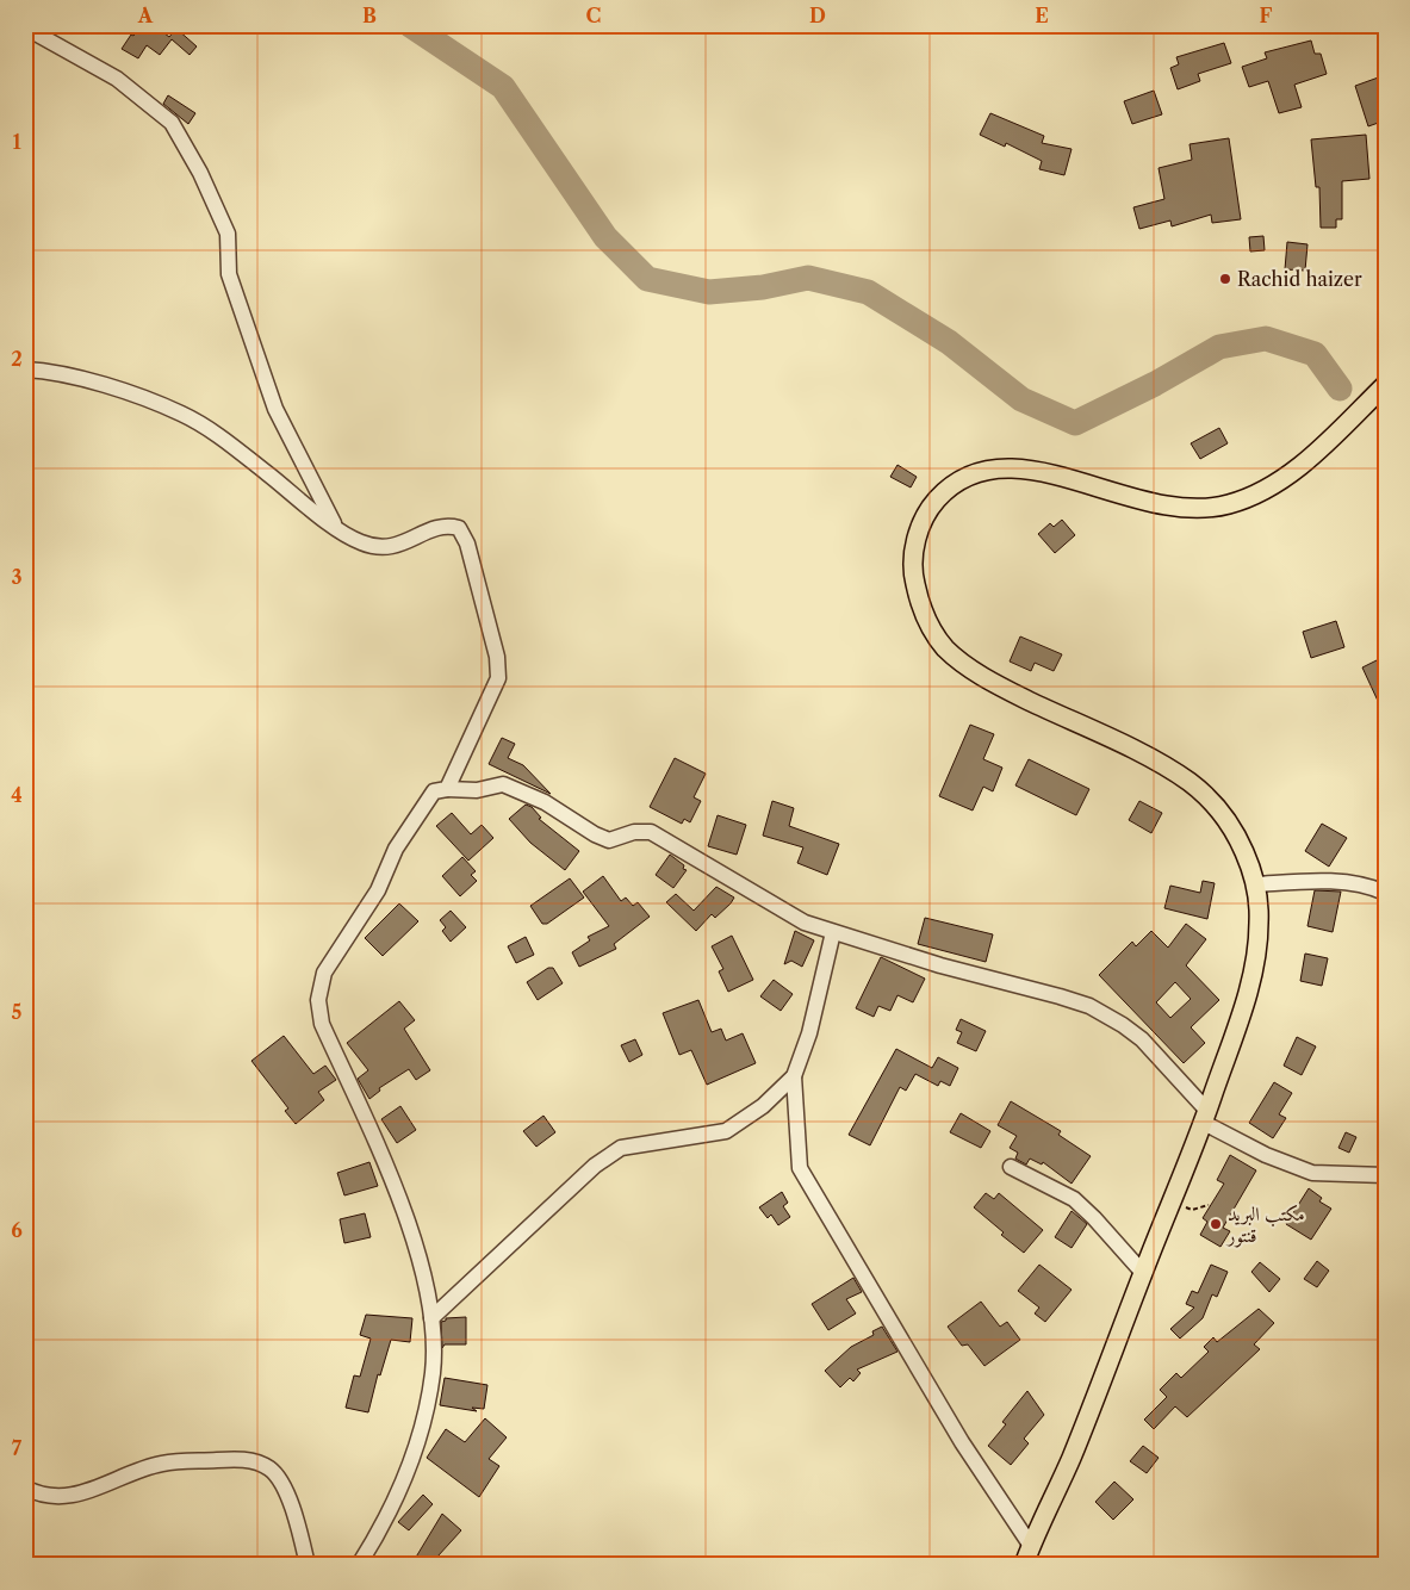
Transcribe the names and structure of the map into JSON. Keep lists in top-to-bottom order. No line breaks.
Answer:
{"places":["Rachid haizer","مكتب البريد قنتور"],"grid":{"columns":["A","B","C","D","E","F"],"rows":["1","2","3","4","5","6","7"]}}
